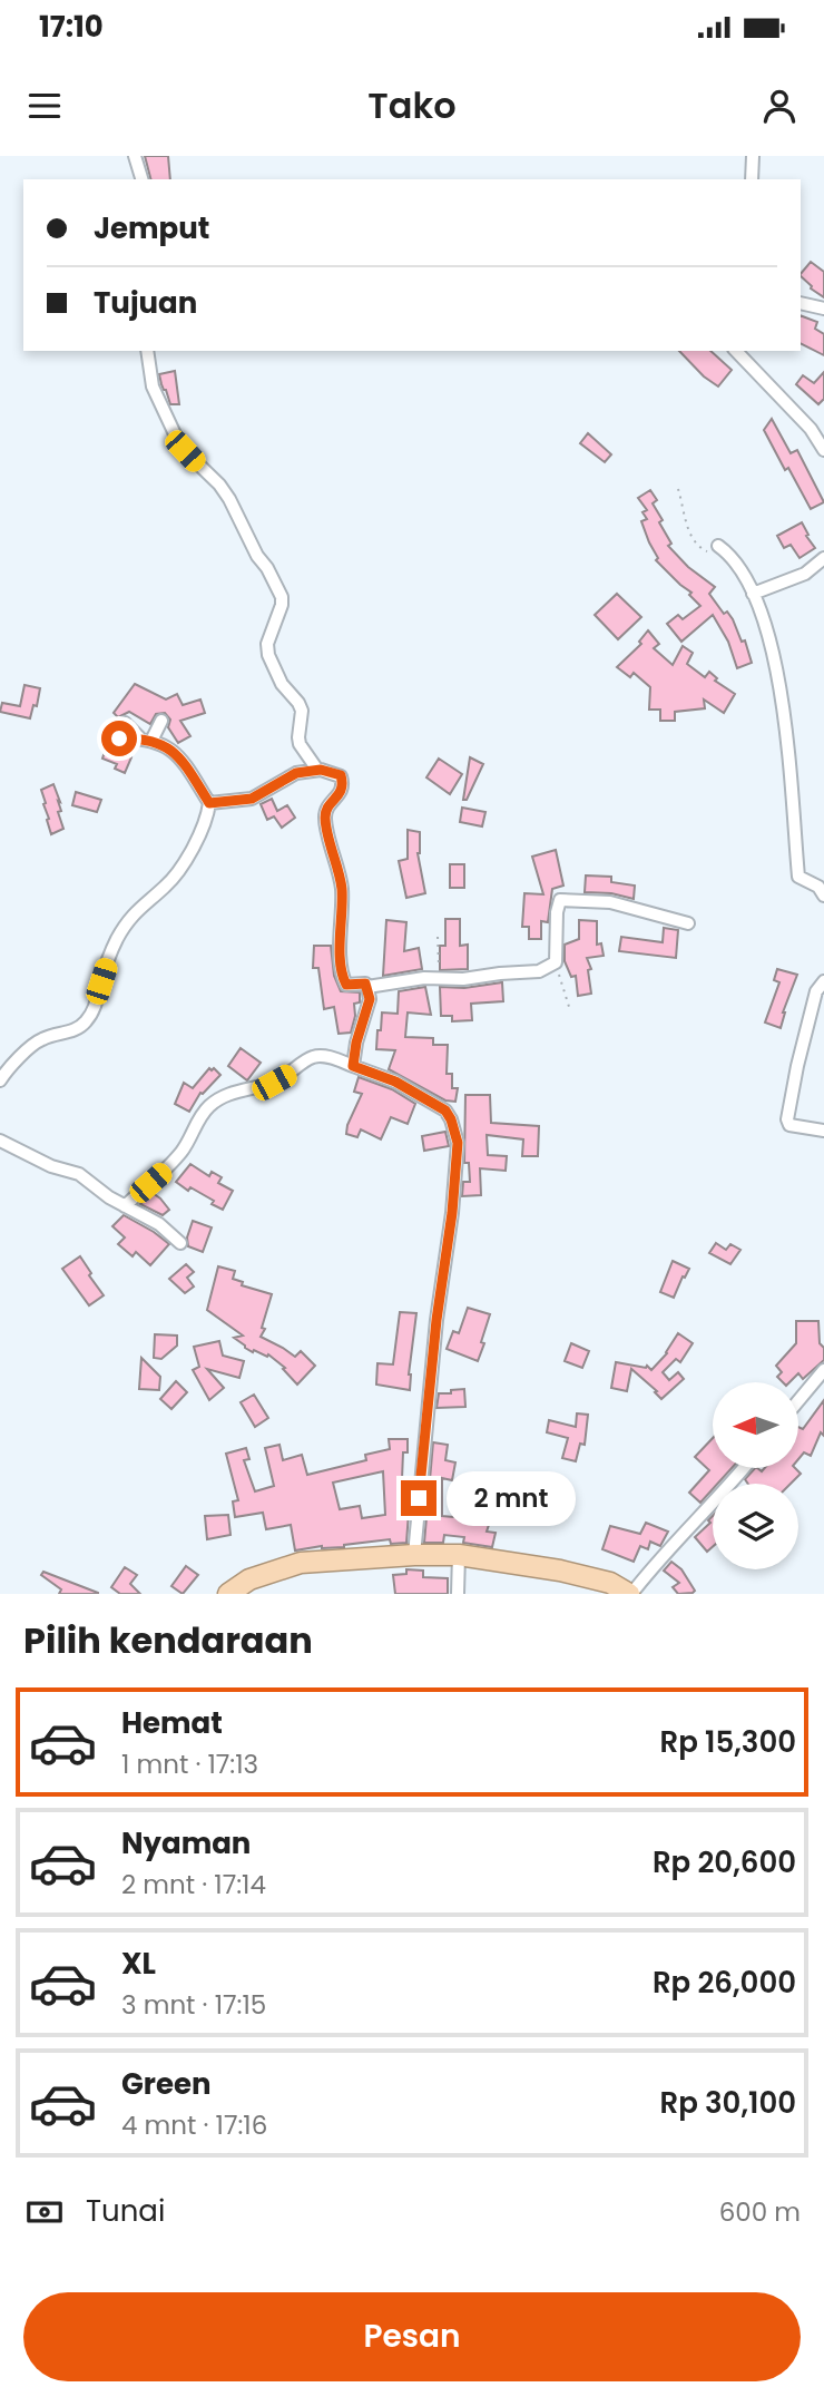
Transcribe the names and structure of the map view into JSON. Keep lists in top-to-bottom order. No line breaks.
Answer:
{"north":"left","page":{"status":"17:10","header":"Tako","banner":["Jemput","Tujuan"],"bubble":"2 mnt","heading":"Pilih kendaraan","list":[{"name":"Hemat","note":"1 mnt · 17:13","value":"Rp 15,300"},{"name":"Nyaman","note":"2 mnt · 17:14","value":"Rp 20,600"},{"name":"XL","note":"3 mnt · 17:15","value":"Rp 26,000"},{"name":"Green","note":"4 mnt · 17:16","value":"Rp 30,100"}],"pay":["Tunai","600 m"],"buttons":"Pesan"}}
